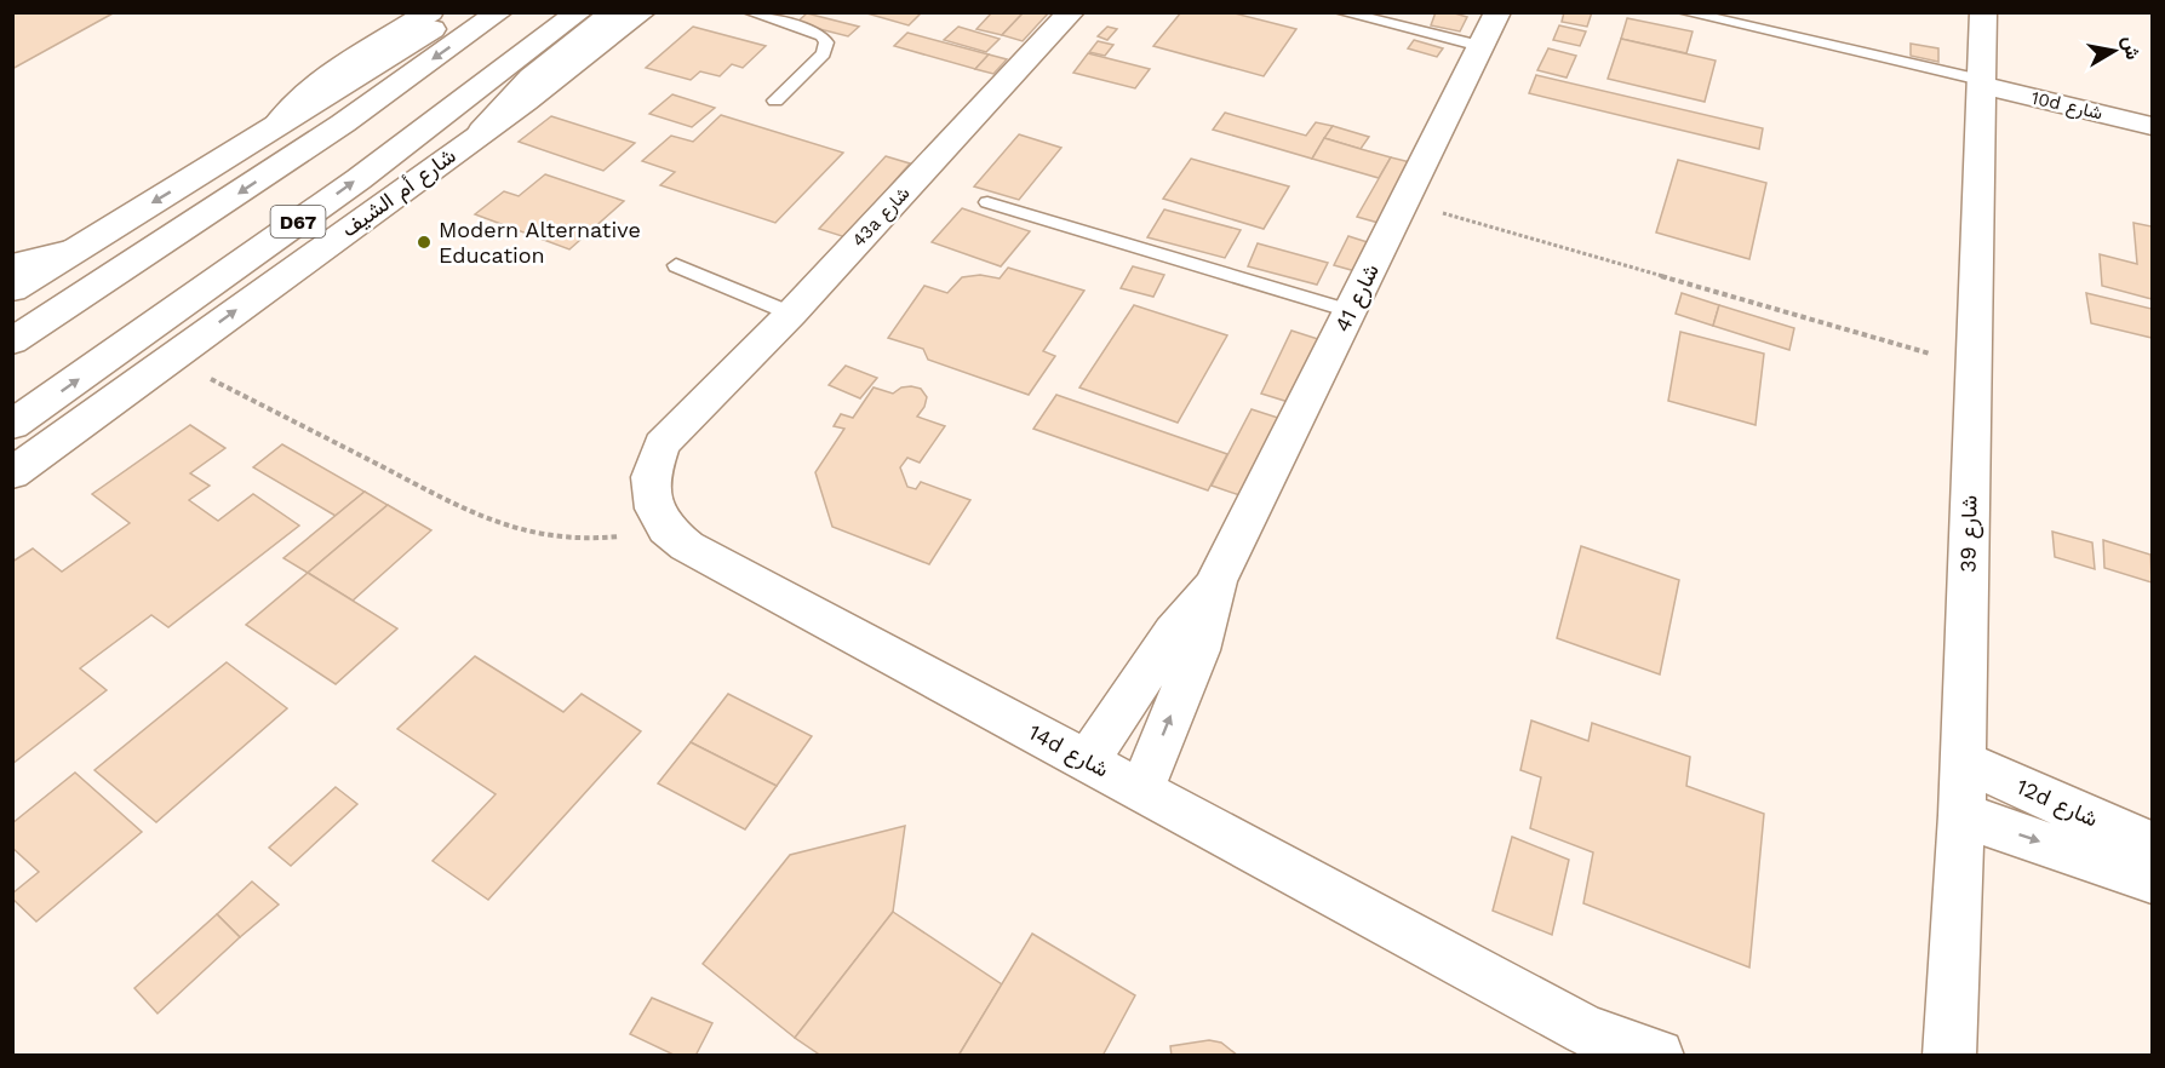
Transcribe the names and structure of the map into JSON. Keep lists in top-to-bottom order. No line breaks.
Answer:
{"streets":{"street":["10d شارع","شارع أم الشيف","43a شارع","D67","شارع 41","شارع 39","14d شارع","12d شارع"]},"crossings":[["10d شارع","شارع 39"],["43a شارع","14d شارع"],["شارع 41","14d شارع"],["شارع 39","12d شارع"]],"places":["Modern Alternative Education"],"north":"right"}
